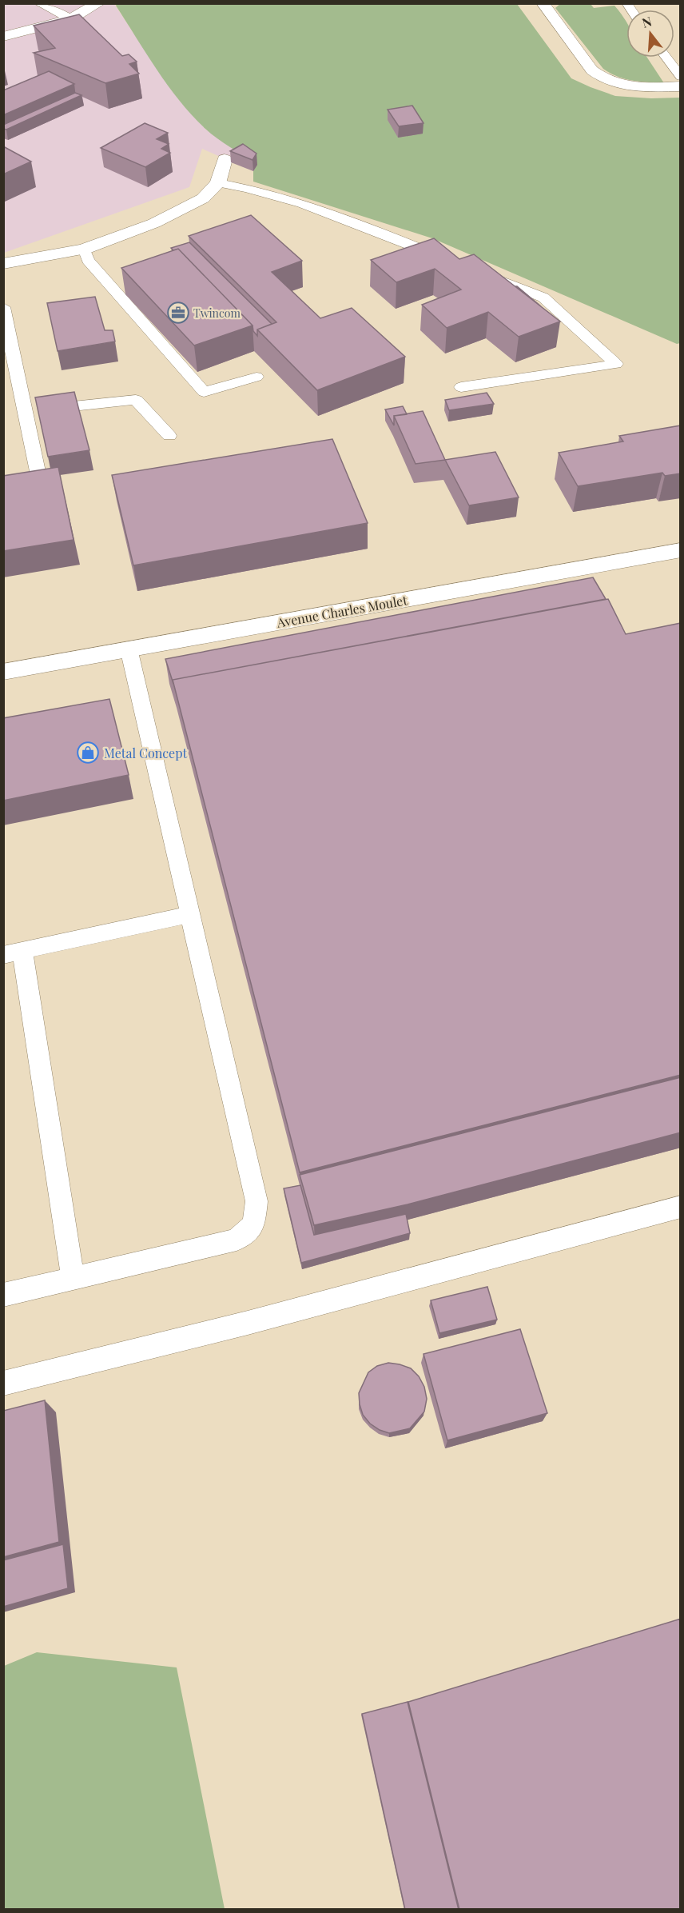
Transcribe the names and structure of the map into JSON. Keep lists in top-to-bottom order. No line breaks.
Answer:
{"streets":{"street":["Avenue Charles Moulet"]},"places":{"office":["Twincom"],"shop":["Metal Concept"]},"north":"top"}
